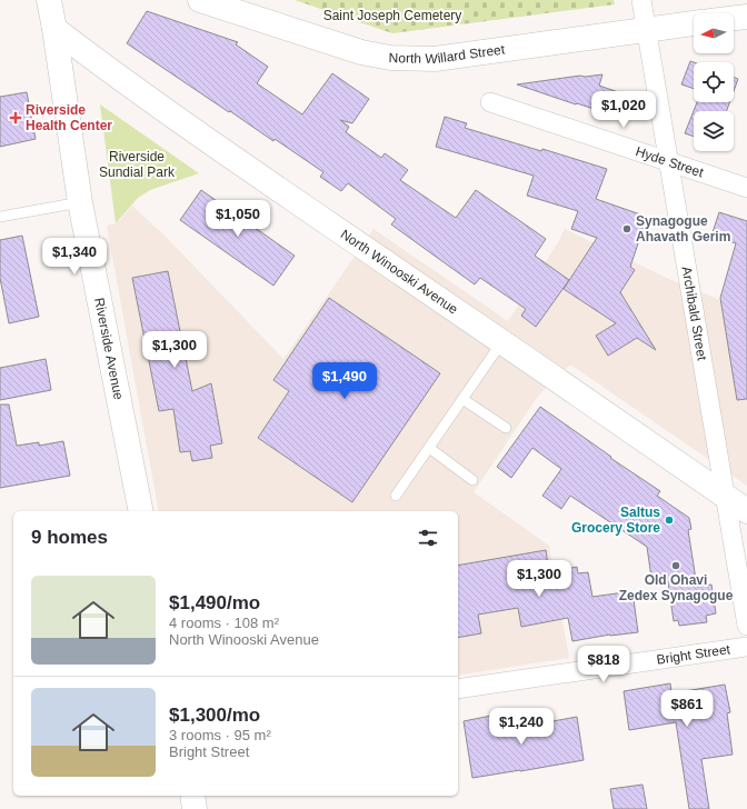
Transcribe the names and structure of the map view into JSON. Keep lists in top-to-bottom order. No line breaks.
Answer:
{"streets":{"main road":["North Willard Street","North Winooski Avenue","Riverside Avenue"],"street":["Hyde Street","Archibald Street","Bright Street"]},"crossings":[["North Willard Street","Archibald Street"],["Hyde Street","Archibald Street"],["North Winooski Avenue","Archibald Street"],["North Winooski Avenue","Riverside Avenue"]],"parks":["Saint Joseph Cemetery","Riverside Sundial Park"],"places":{"health":["Riverside Health Center"],"other":["Synagogue Ahavath Gerim","Saltus Grocery Store","Old Ohavi Zedex Synagogue"]},"north":"left","page":{"price":["$1,020","$1,050","$1,340","$1,300","$1,490","$1,300","$818","$861","$1,240"],"heading":"9 homes","list":[{"name":"$1,490/mo","note":"4 rooms · 108 m² · North Winooski Avenue"},{"name":"$1,300/mo","note":"3 rooms · 95 m² · Bright Street"}]}}
